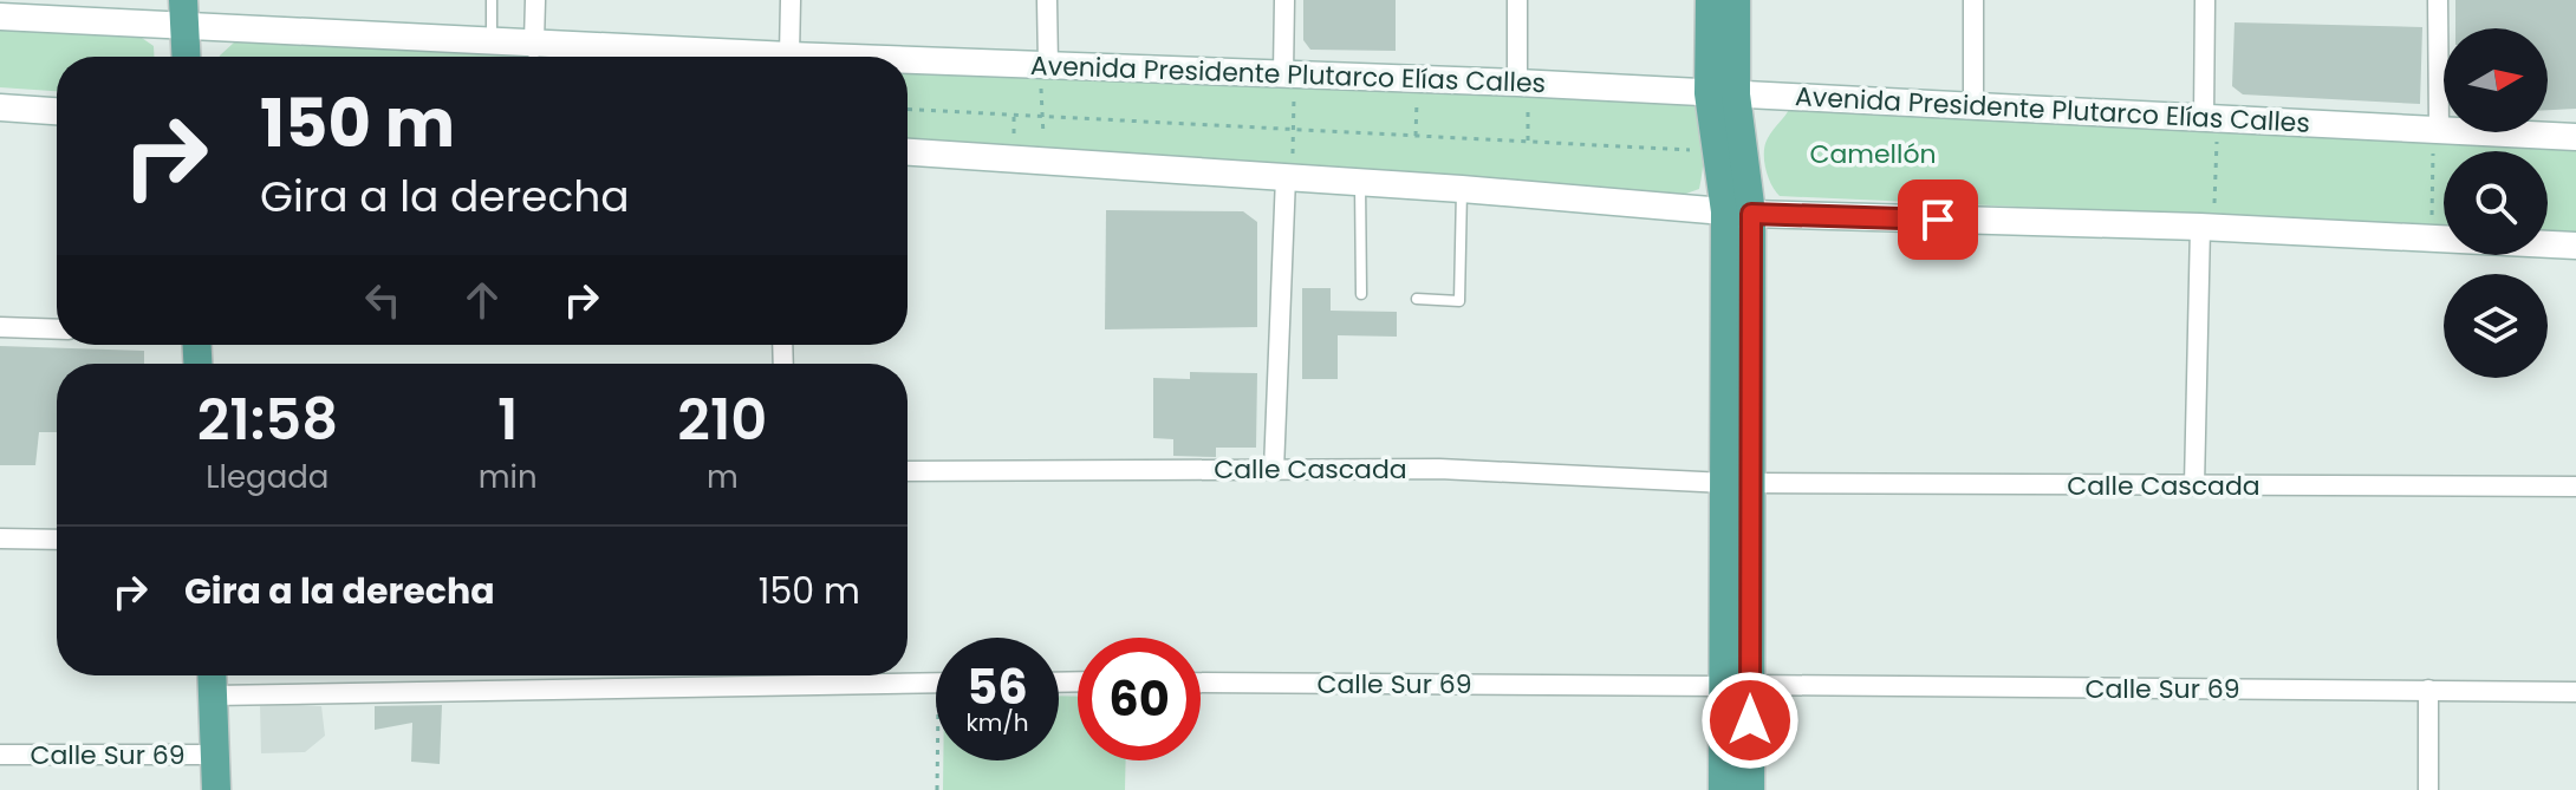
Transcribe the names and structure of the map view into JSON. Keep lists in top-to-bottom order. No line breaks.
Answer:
{"streets":{"main road":["Avenida Presidente Plutarco Elías Calles"],"street":["Calle Cascada","Calle Sur 69"]},"parks":["Camellón"],"north":"right","page":{"turn":["150 m","Gira a la derecha"],"eta":["21:58","Llegada","1","min","210","m"],"list":[{"name":"Gira a la derecha","value":"150 m"}],"speed":"56 km/h","limit":"60"}}
